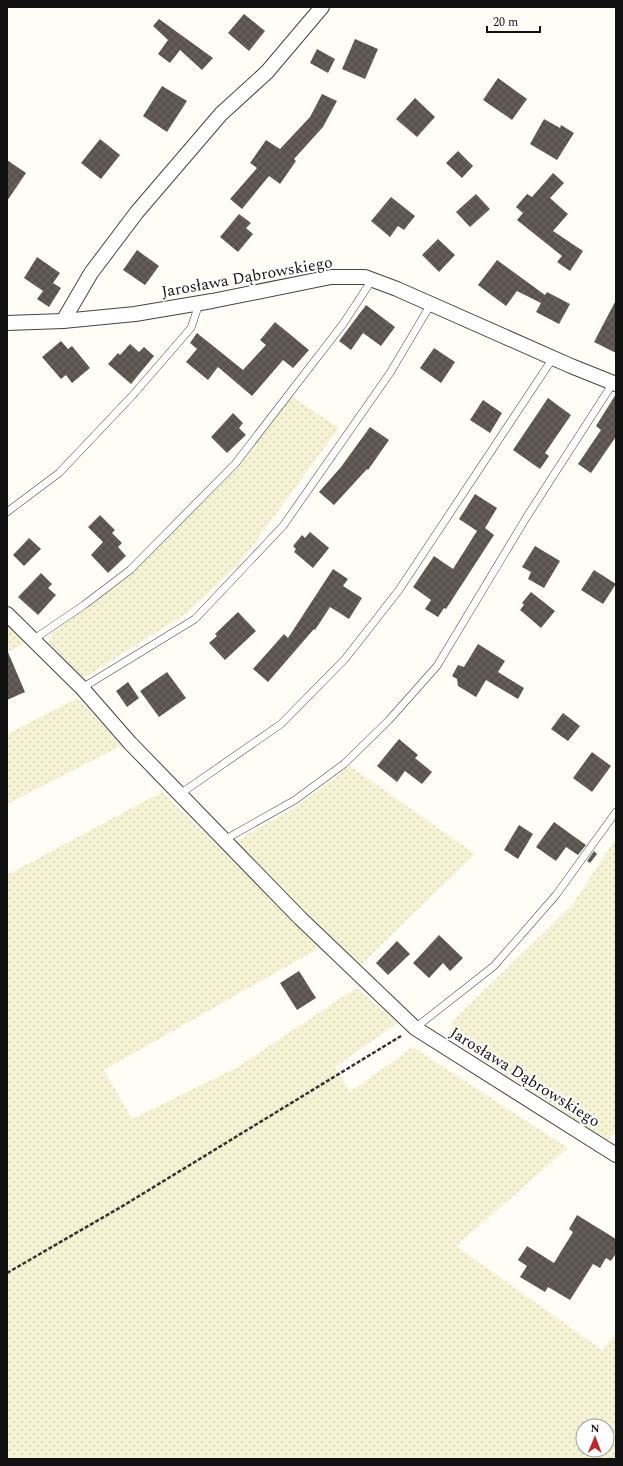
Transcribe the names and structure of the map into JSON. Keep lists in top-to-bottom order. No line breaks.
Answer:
{"streets":{"street":["Jarosława Dąbrowskiego"]},"scale_bar":"20 m","north":"top"}
